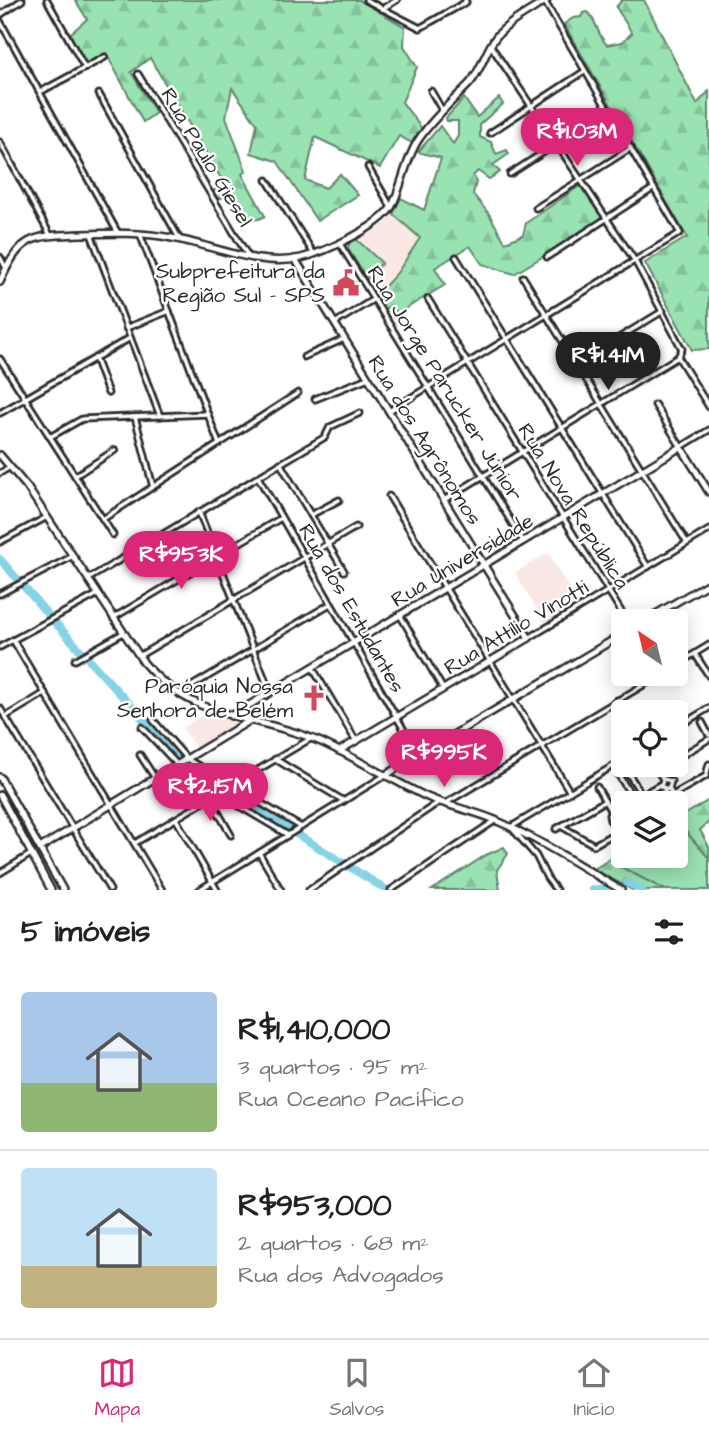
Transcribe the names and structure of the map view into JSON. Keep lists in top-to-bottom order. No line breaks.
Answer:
{"streets":{"street":["Rua Paulo Giesel","Rua Jorge Parucker Júnior","Rua dos Agrônomos","Rua Nova República","Rua Universidade","Rua dos Estudantes","Rua Attílio Vinotti"]},"crossings":[["Rua Jorge Parucker Júnior","Rua Universidade"],["Rua dos Agrônomos","Rua Universidade"],["Rua dos Agrônomos","Rua Attílio Vinotti"],["Rua Nova República","Rua Universidade"],["Rua Nova República","Rua Attílio Vinotti"],["Rua Universidade","Rua dos Estudantes"],["Rua dos Estudantes","Rua Attílio Vinotti"]],"places":{"public building":["Subprefeitura da Região Sul - SPS"],"church":["Paróquia Nossa Senhora de Belém"]},"north":"top left","page":{"price":["R$1.03M","R$1.41M","R$953K","R$995K","R$2.15M"],"heading":"5 imóveis","list":[{"name":"R$1,410,000","note":"3 quartos · 95 m² · Rua Oceano Pacífico"},{"name":"R$953,000","note":"2 quartos · 68 m² · Rua dos Advogados"}],"tabs":["Mapa","Salvos","Início"]}}
